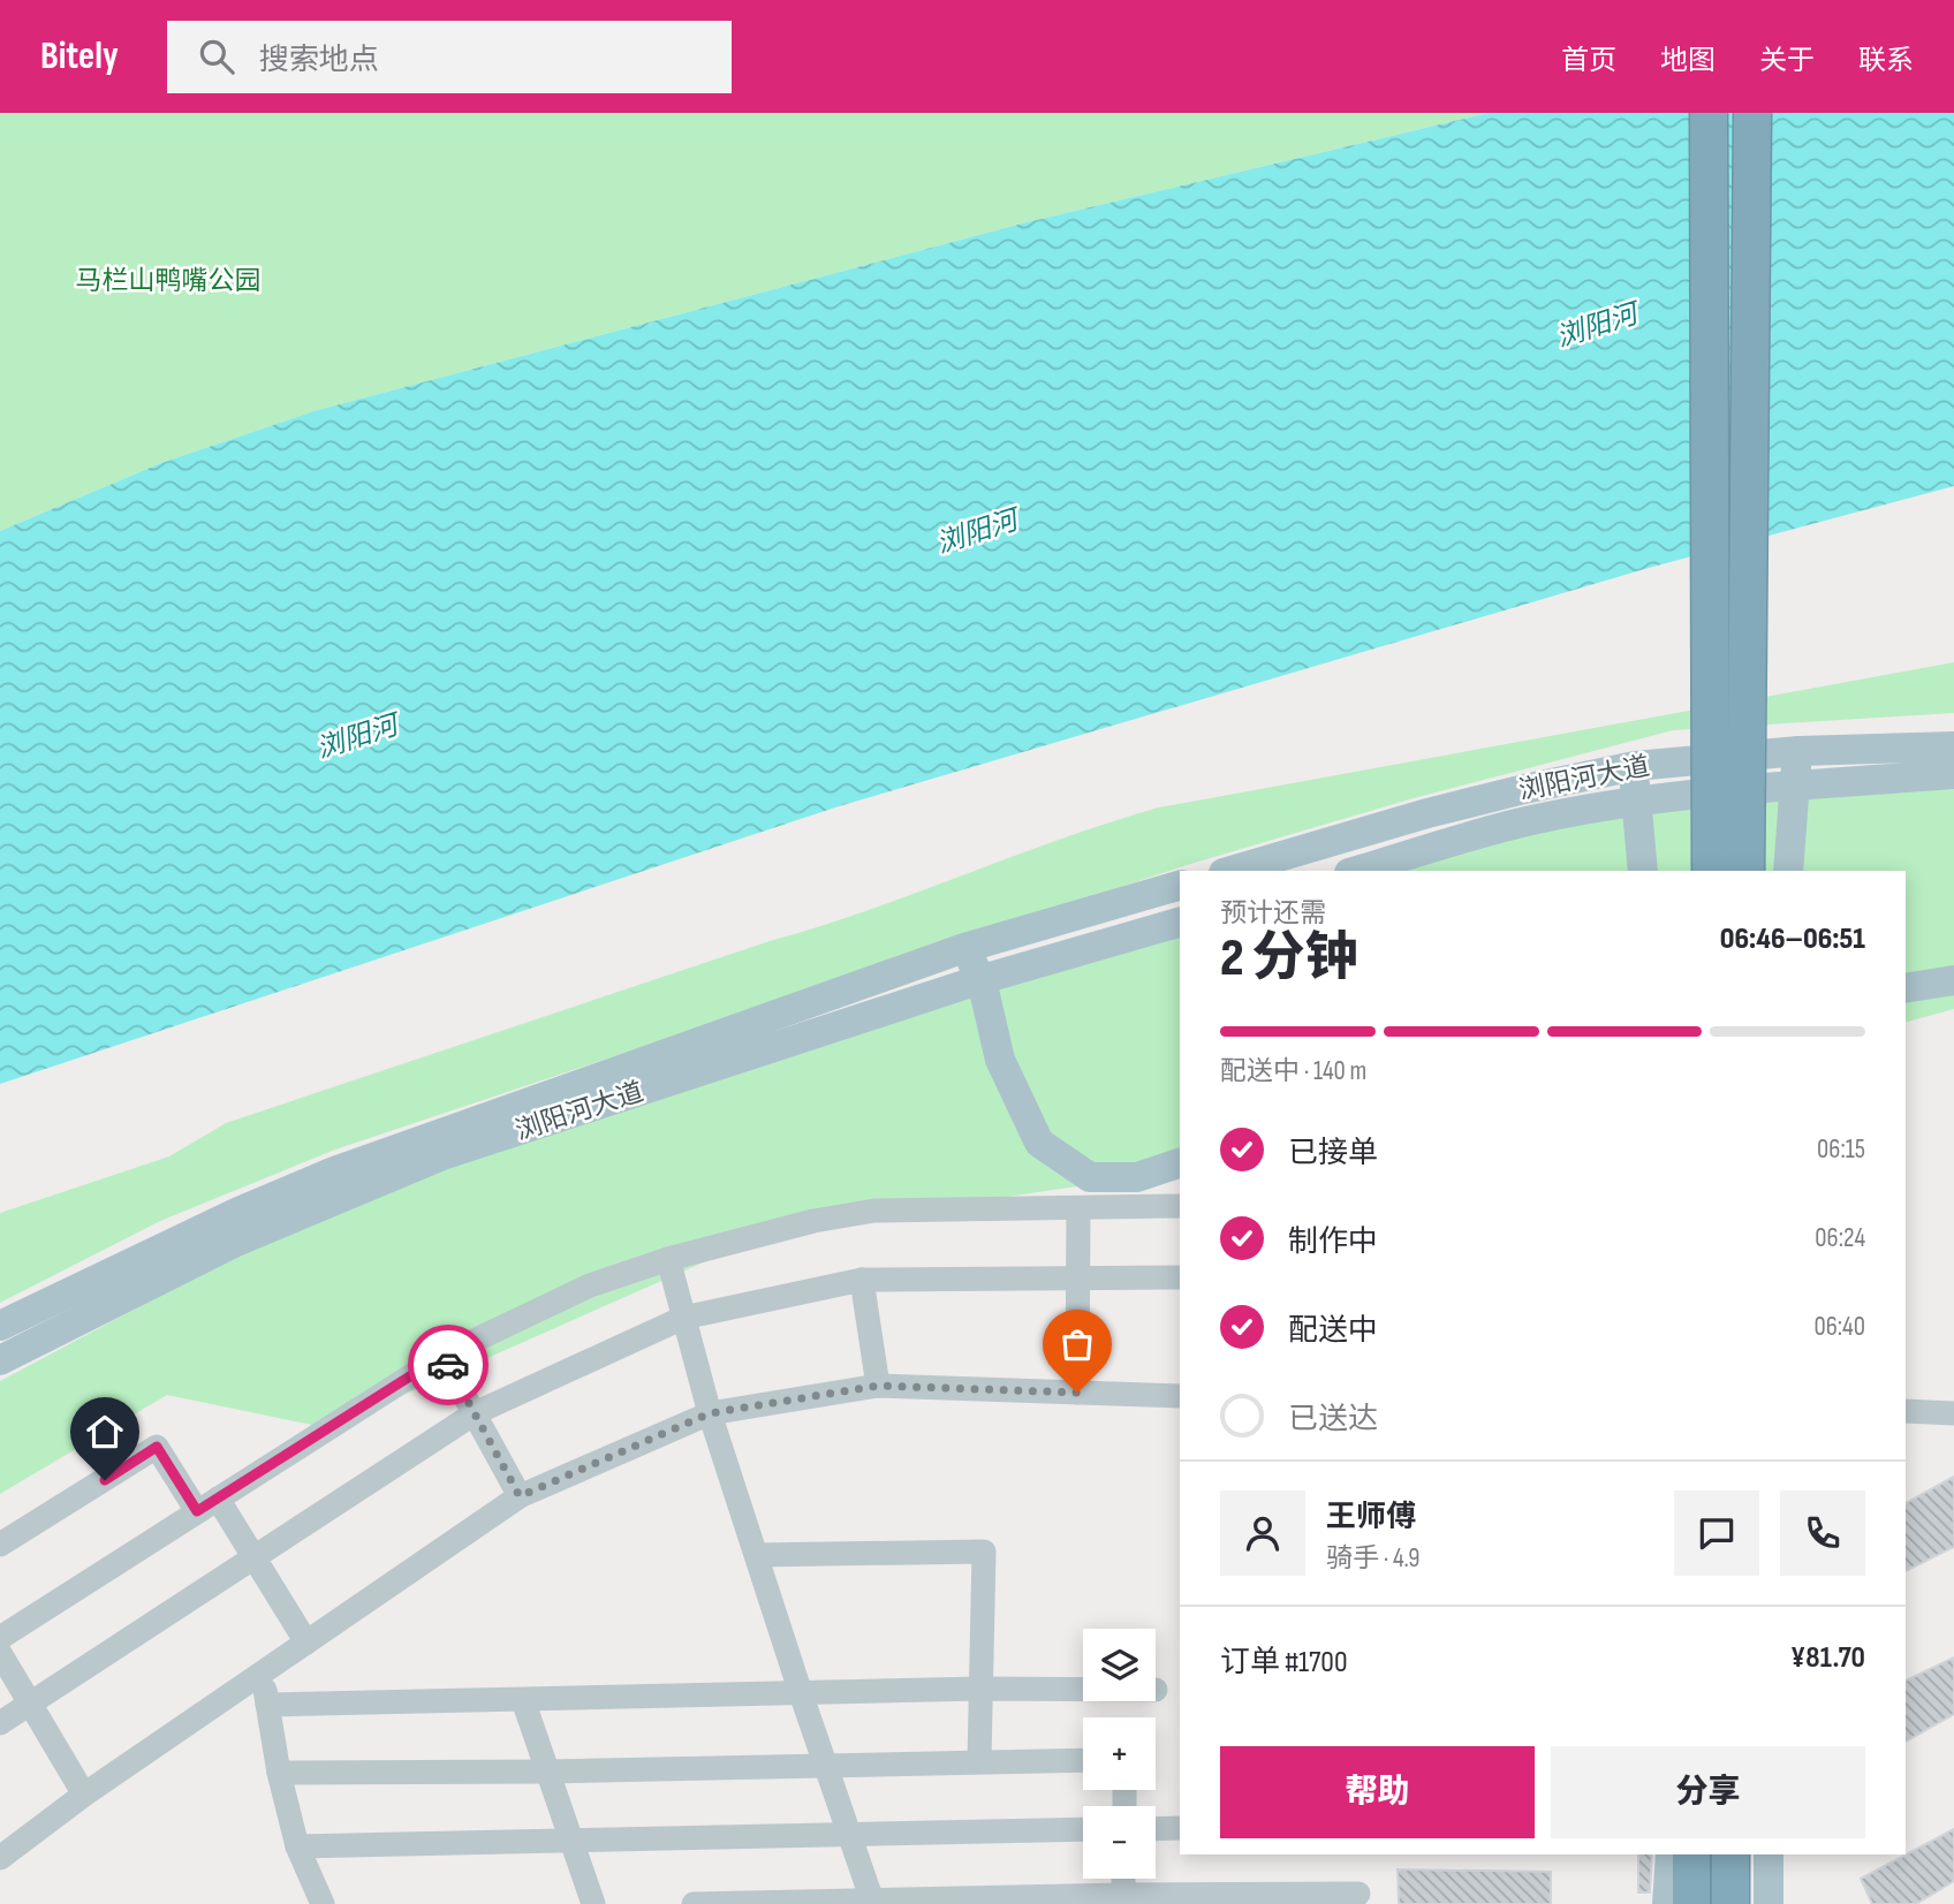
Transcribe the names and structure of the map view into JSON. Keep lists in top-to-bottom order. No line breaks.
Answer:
{"streets":{"main road":["浏阳河大道"]},"water":["浏阳河"],"parks":["马栏山鸭嘴公园"],"page":{"header":"Bitely","search":"搜索地点","nav":["首页","地图","关于","联系"],"heading":["2 分钟","预计还需","06:46–06:51"],"panel":["王师傅","骑手 · 4.9","订单 #1700","¥81.70"],"bar":"配送中 · 140 m","list":[["已接单","06:15"],["制作中","06:24"],["配送中","06:40"],"已送达"],"map_buttons":["+","−"],"buttons":["帮助","分享"]}}
